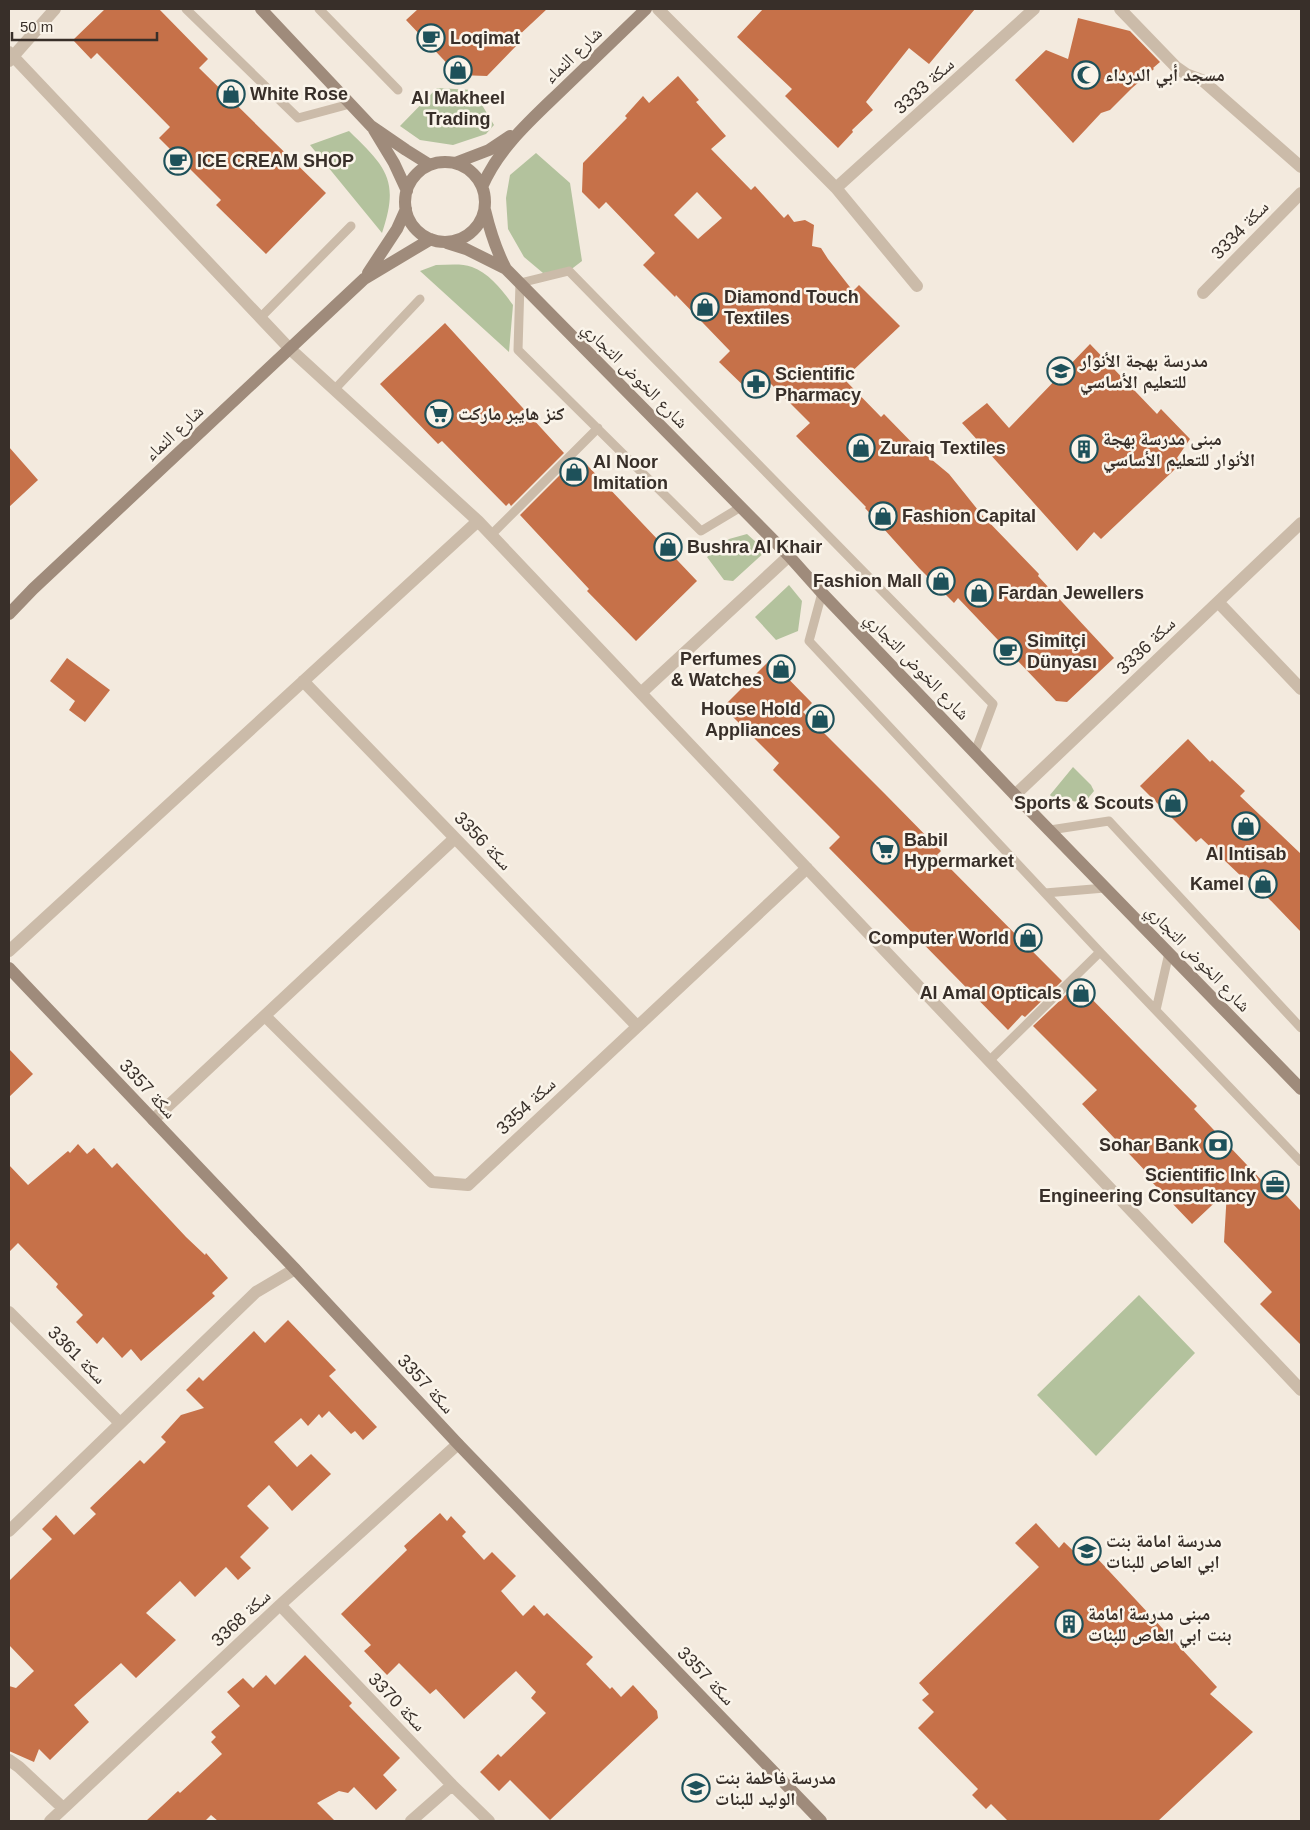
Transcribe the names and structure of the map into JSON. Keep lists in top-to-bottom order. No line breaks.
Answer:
{"streets":{"street":["شارع النماء","سكة 3333","سكة 3334","شارع الخوض التجاري","سكة 3336","سكة 3356","سكة 3357","سكة 3354","سكة 3361","سكة 3368","سكة 3370"]},"crossings":[["شارع النماء","شارع الخوض التجاري"],["شارع الخوض التجاري","سكة 3336"],["سكة 3356","سكة 3354"],["سكة 3357","سكة 3368"],["سكة 3368","سكة 3370"]],"places":{"cafe":["Loqimat","ICE CREAM SHOP","Simitçi Dünyası"],"shop":["Al Makheel Trading","White Rose","Diamond Touch Textiles","Zuraiq Textiles","Al Noor Imitation","Fashion Capital","Bushra Al Khair","Fashion Mall","Fardan Jewellers","Perfumes & Watches","House Hold Appliances","Sports & Scouts","Al Intisab","Kamel","Computer World","Al Amal Opticals"],"mosque":["مسجد أبي الدرداء"],"school or university":["مدرسة بهجة الأنوار للتعليم الأساسي","مدرسة امامة بنت ابي العاص للبنات","مدرسة فاطمة بنت الوليد للبنات"],"pharmacy":["Scientific Pharmacy"],"supermarket":["كنز هايبر ماركت","Babil Hypermarket"],"building":["مبنى مدرسة بهجة الأنوار للتعليم الأساسي","مبنى مدرسة امامة بنت ابي العاص للبنات"],"bank":["Sohar Bank"],"office":["Scientific Ink Engineering Consultancy"]},"scale_bar":"50 m"}
